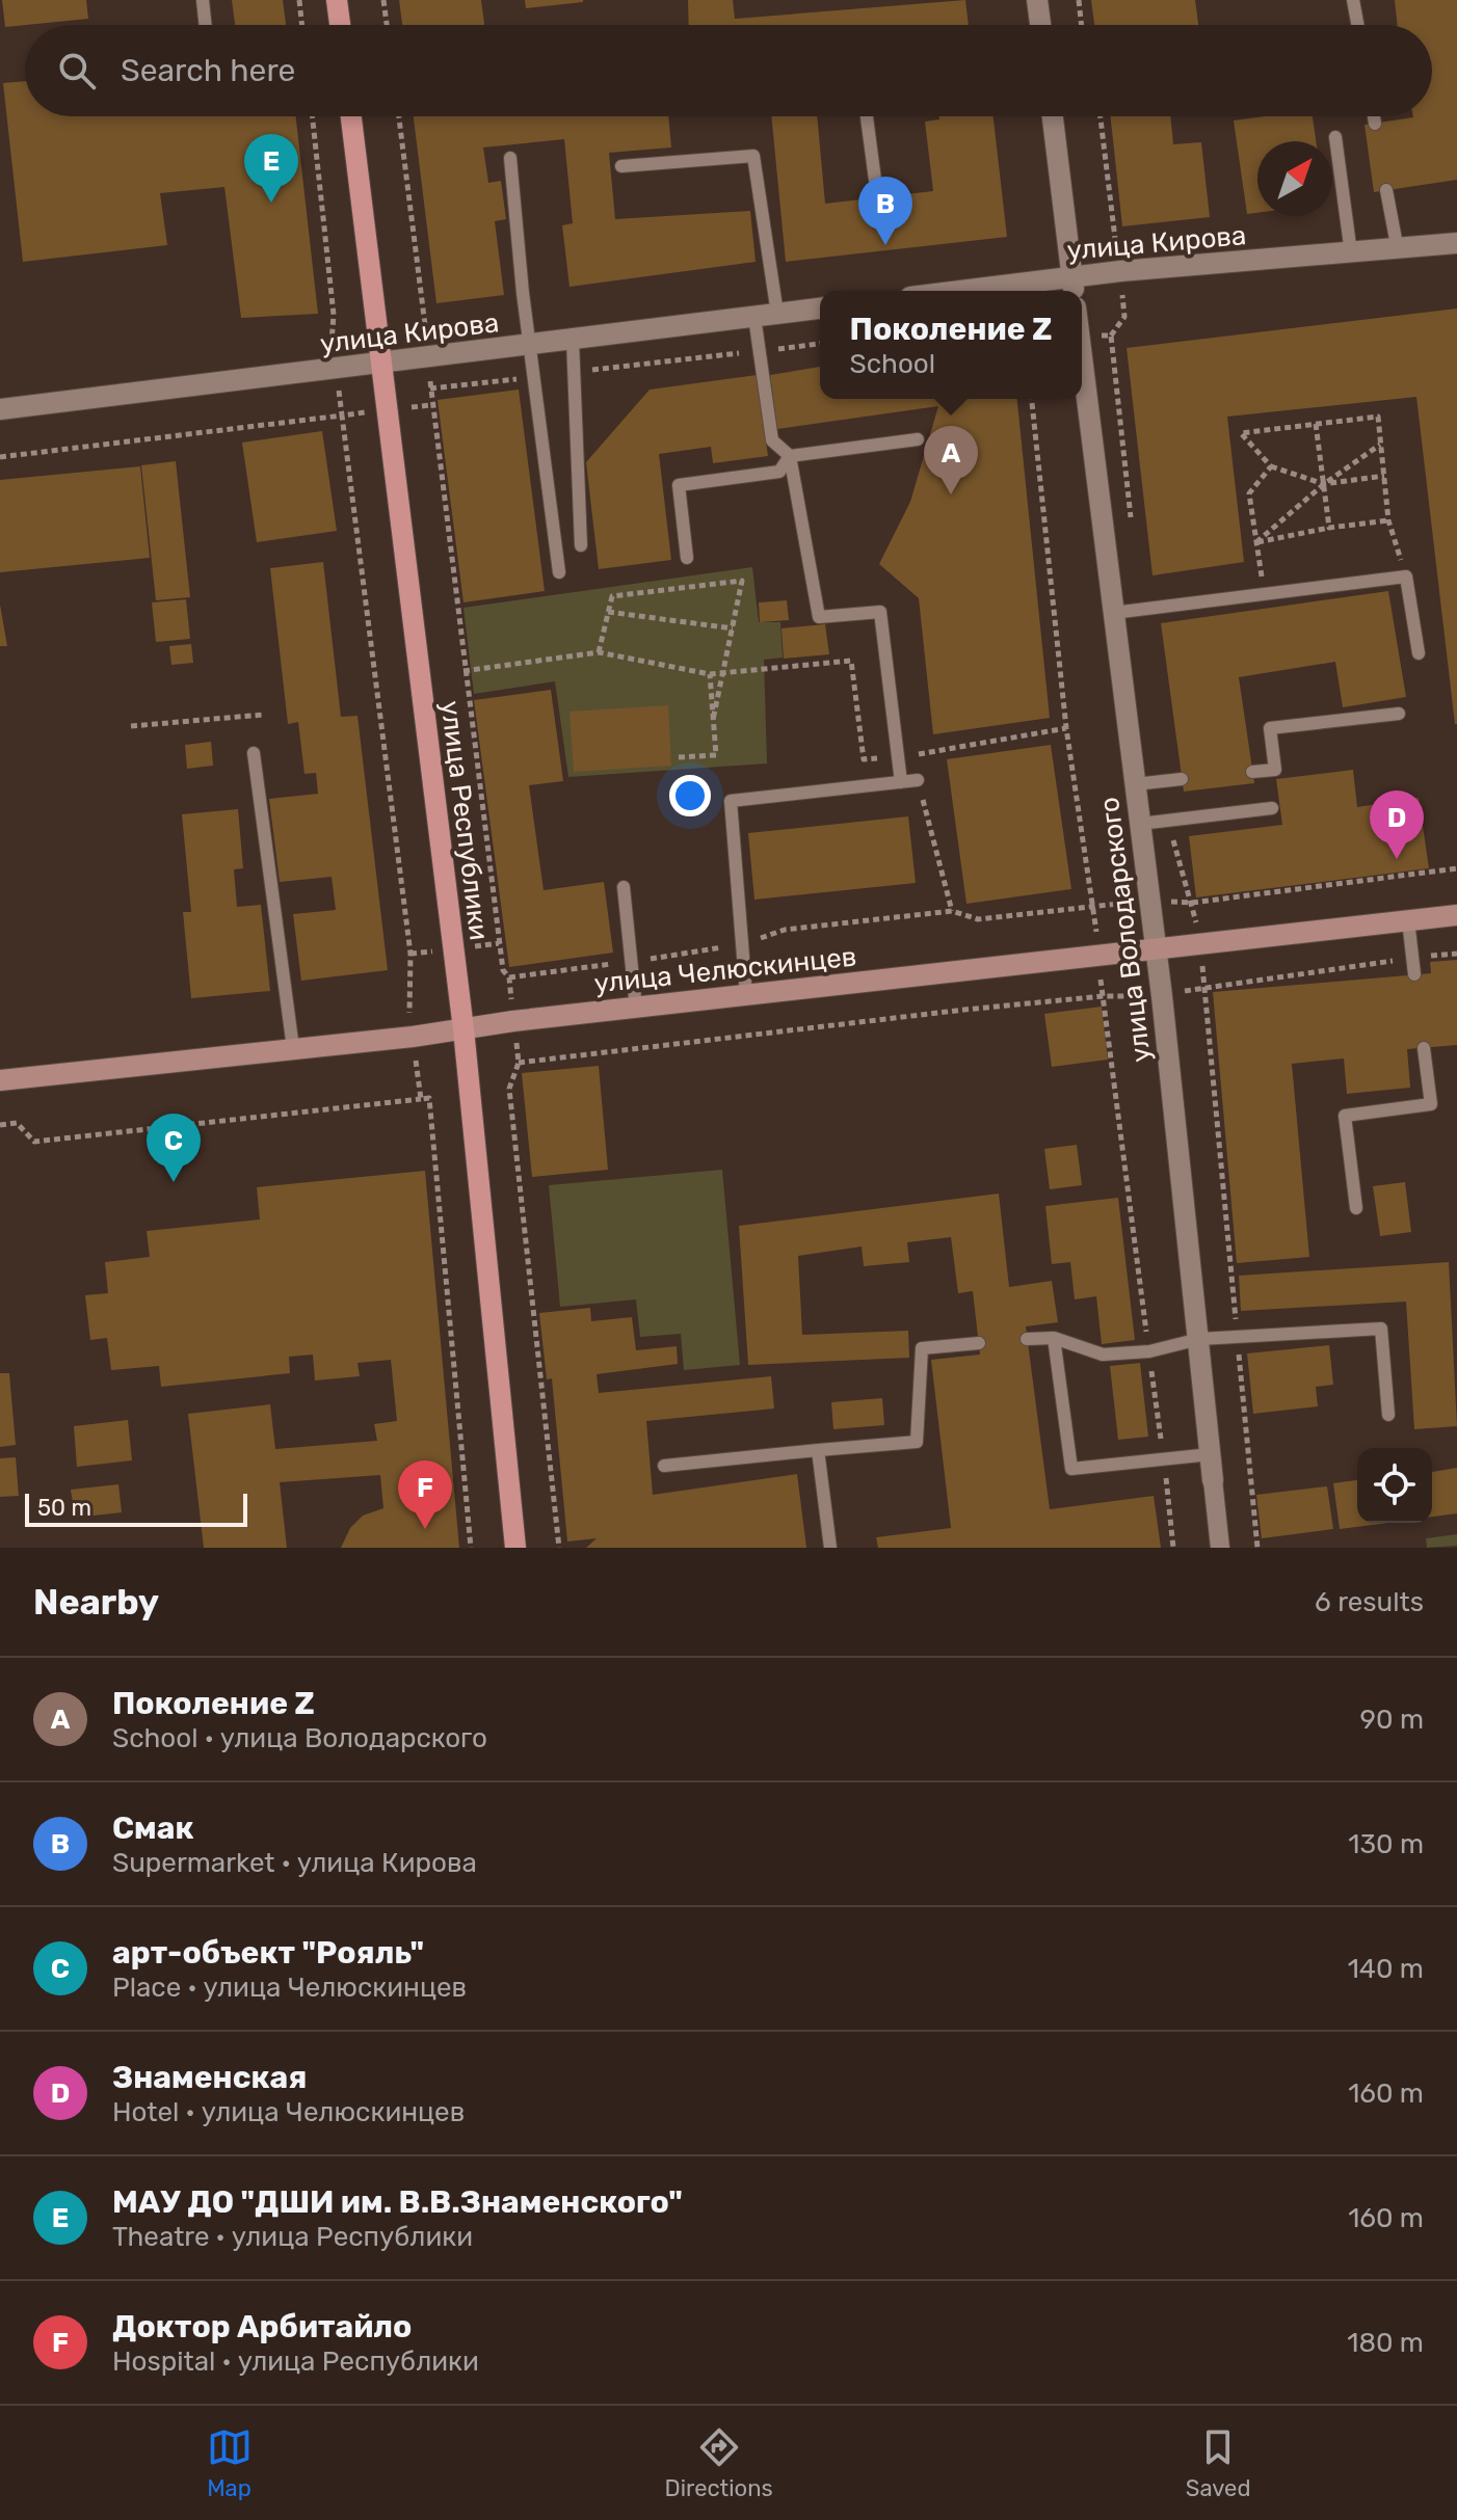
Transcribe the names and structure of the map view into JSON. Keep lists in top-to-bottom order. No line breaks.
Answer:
{"streets":{"main road":["улица Республики","улица Челюскинцев"],"street":["улица Кирова","улица Володарского"]},"crossings":[["улица Кирова","улица Республики"],["улица Республики","улица Челюскинцев"],["улица Володарского","улица Челюскинцев"]],"scale_bar":"50 m","north":"top right","page":{"search":"Search here","pins":["E","B","A","D","C","F"],"popup":["Поколение Z","School"],"scale":"50 m","heading":["Nearby","6 results"],"list":[{"mark":"A","name":"Поколение Z","note":"School · улица Володарского","value":"90 m"},{"mark":"B","name":"Смак","note":"Supermarket · улица Кирова","value":"130 m"},{"mark":"C","name":"арт-объект \"Рояль\"","note":"Place · улица Челюскинцев","value":"140 m"},{"mark":"D","name":"Знаменская","note":"Hotel · улица Челюскинцев","value":"160 m"},{"mark":"E","name":"МАУ ДО \"ДШИ им. В.В.Знаменского\"","note":"Theatre · улица Республики","value":"160 m"},{"mark":"F","name":"Доктор Арбитайло","note":"Hospital · улица Республики","value":"180 m"}],"nav":["Map","Directions","Saved"]}}
